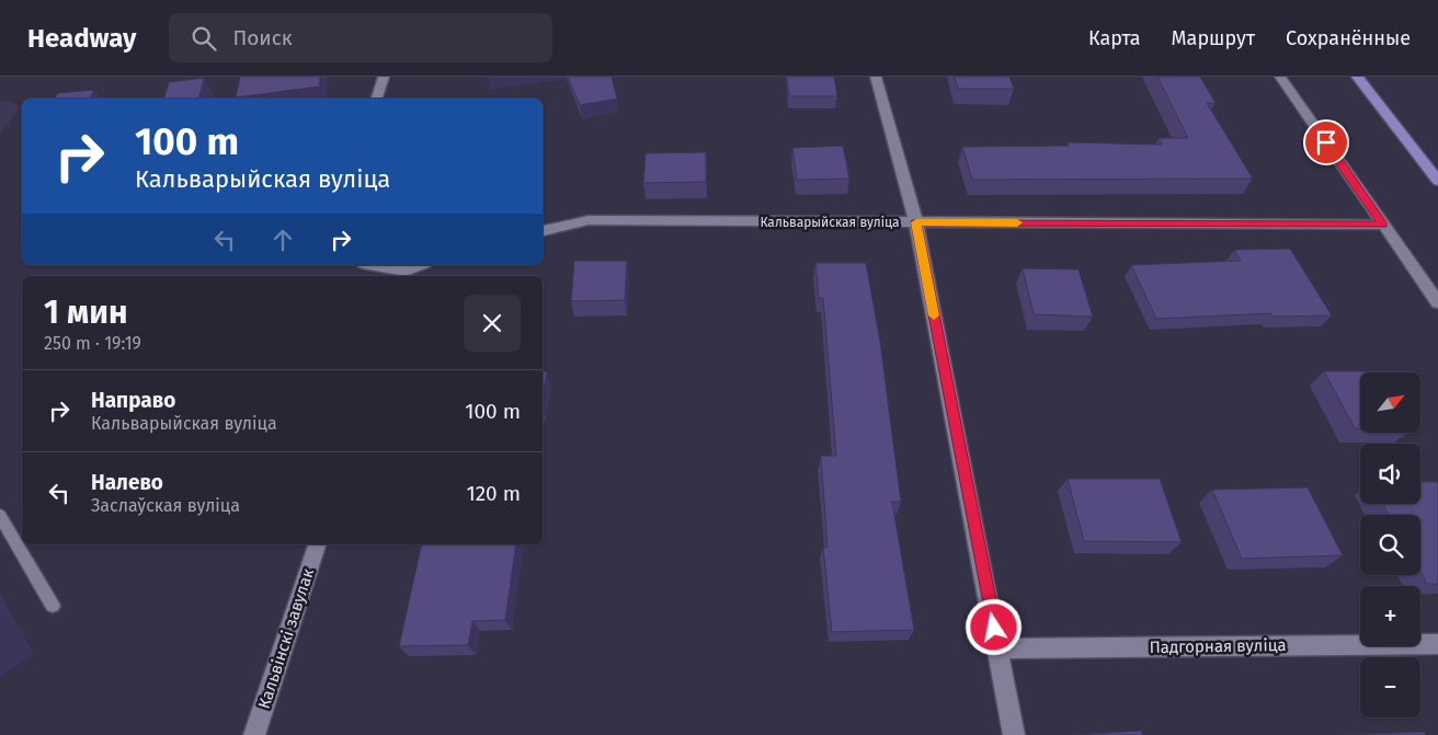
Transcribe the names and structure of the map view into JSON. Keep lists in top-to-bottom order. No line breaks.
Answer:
{"streets":{"street":["Кальварыйская вуліца","Кальвінскі завулак","Падгорная вуліца"]},"north":"top right","page":{"header":"Headway","search":"Поиск","nav":["Карта","Маршрут","Сохранённые"],"turn":["100 m","Кальварыйская вуліца"],"heading":["1 мин","250 m · 19:19"],"list":[{"name":"Направо","note":"Кальварыйская вуліца","value":"100 m"},{"name":"Налево","note":"Заслаўская вуліца","value":"120 m"}],"map_buttons":["+","−"]}}
